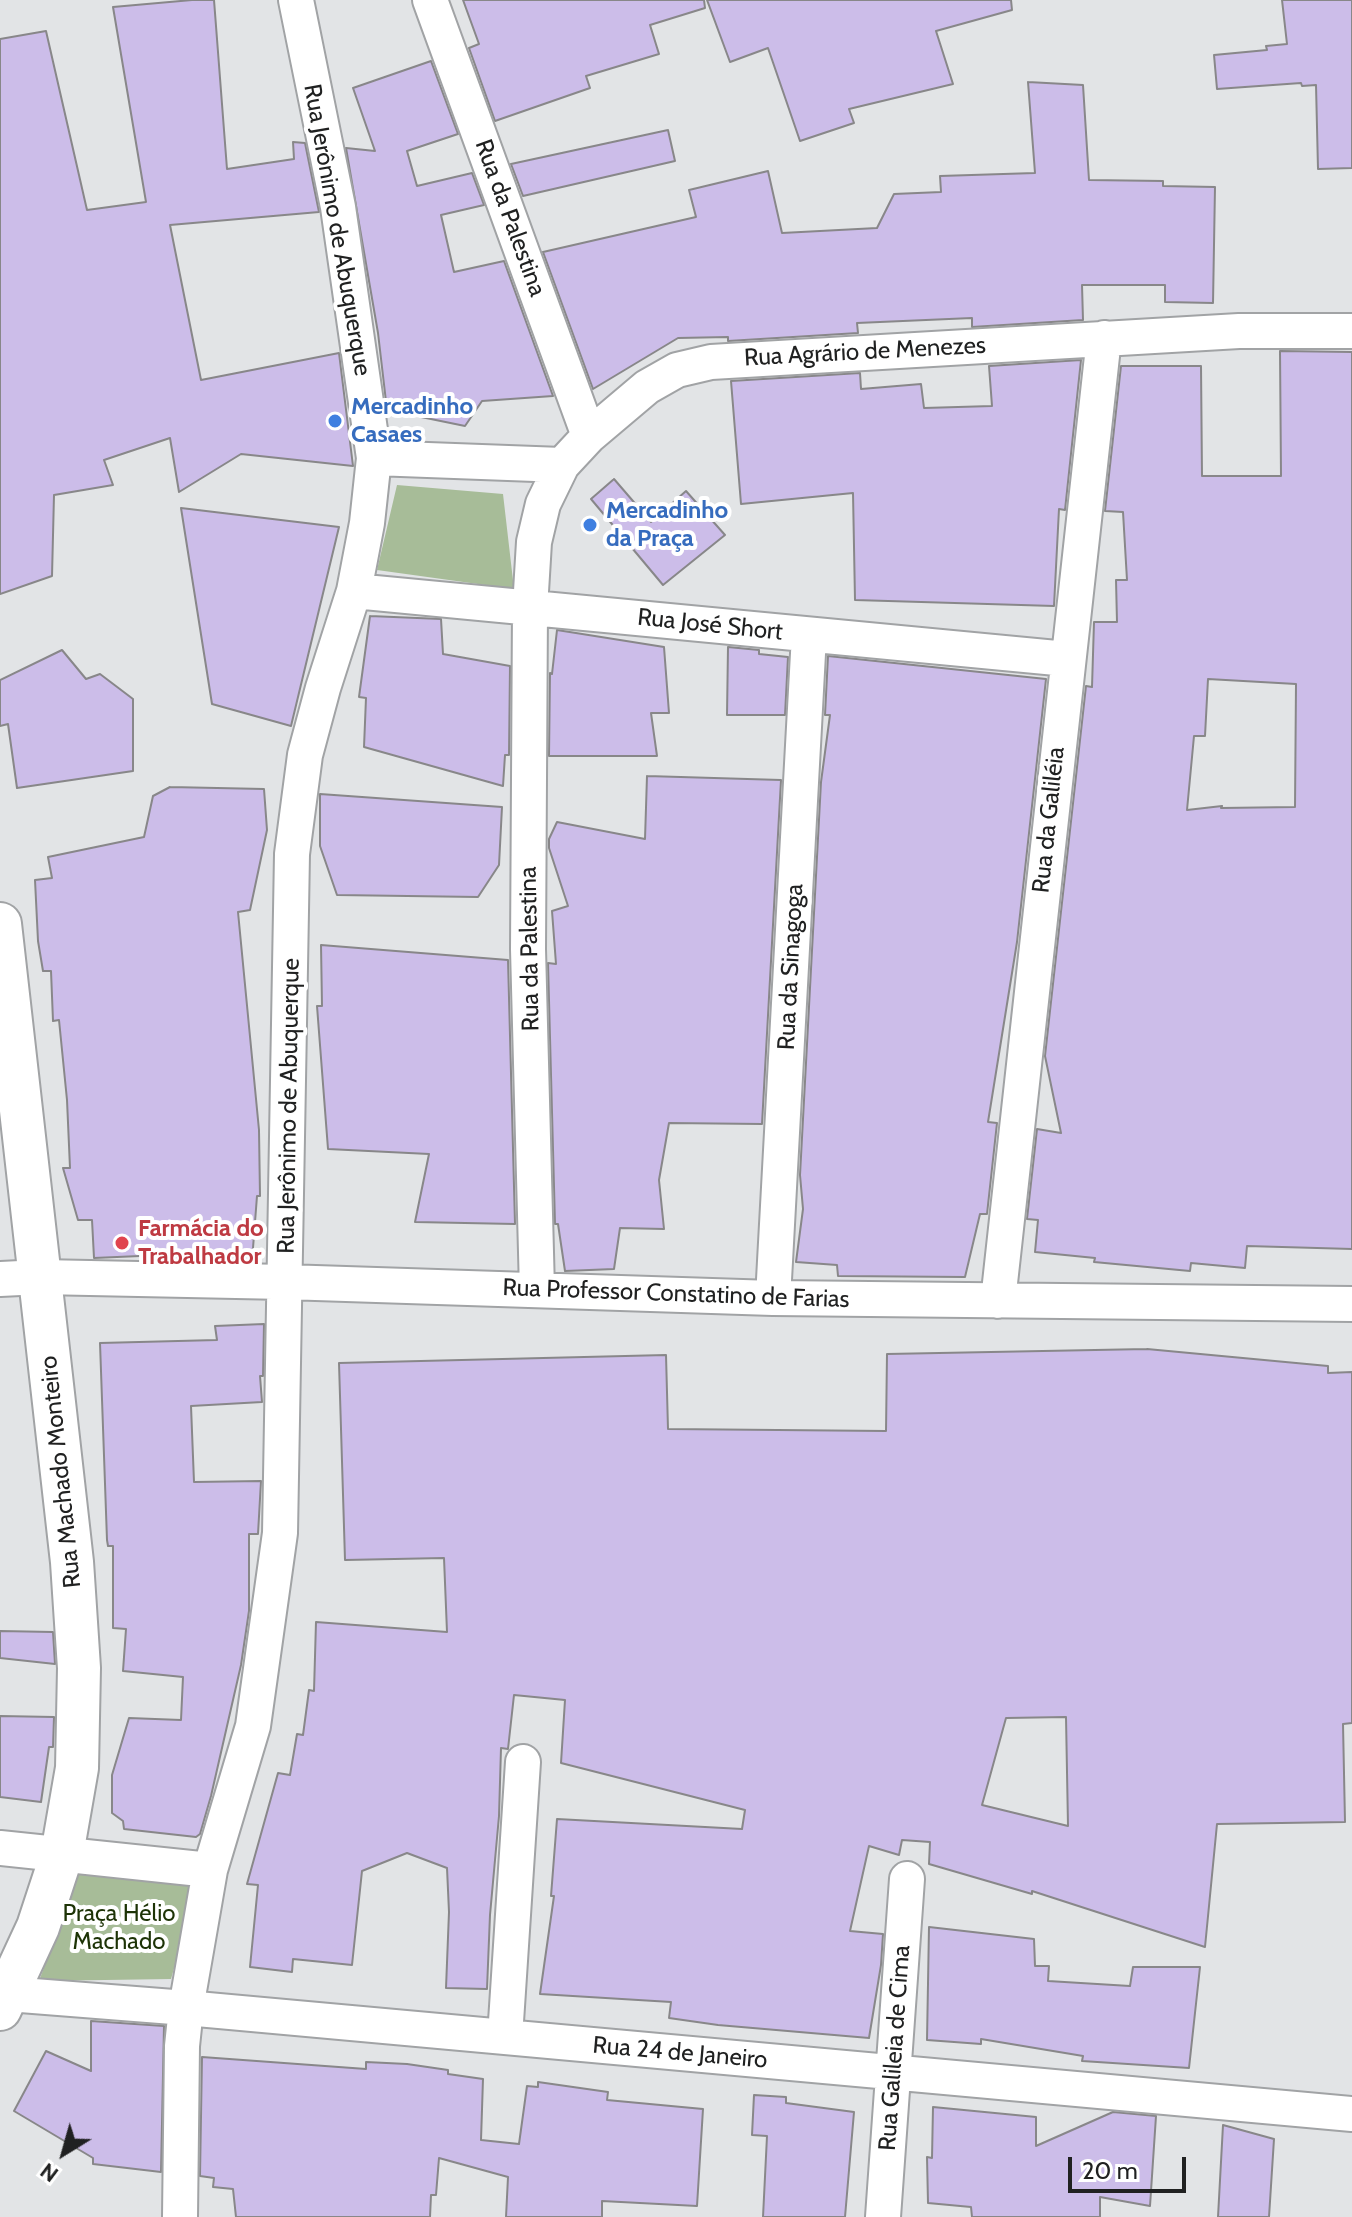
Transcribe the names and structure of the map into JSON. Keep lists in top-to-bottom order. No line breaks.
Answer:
{"streets":{"street":["Rua da Palestina","Rua Jerônimo de Abuquerque","Rua Agrário de Menezes","Rua José Short","Rua da Galiléia","Rua da Sinagoga","Rua Professor Constatino de Farias","Rua Machado Monteiro","Rua Galileia de Cima","Rua 24 de Janeiro"]},"crossings":[["Rua da Palestina","Rua Agrário de Menezes"],["Rua da Palestina","Rua José Short"],["Rua da Palestina","Rua Professor Constatino de Farias"],["Rua Jerônimo de Abuquerque","Rua José Short"],["Rua Jerônimo de Abuquerque","Rua Professor Constatino de Farias"],["Rua Jerônimo de Abuquerque","Rua 24 de Janeiro"],["Rua Agrário de Menezes","Rua José Short"],["Rua Agrário de Menezes","Rua da Galiléia"],["Rua José Short","Rua da Galiléia"],["Rua José Short","Rua da Sinagoga"],["Rua da Galiléia","Rua Professor Constatino de Farias"],["Rua da Sinagoga","Rua Professor Constatino de Farias"],["Rua Professor Constatino de Farias","Rua Machado Monteiro"],["Rua Machado Monteiro","Rua 24 de Janeiro"],["Rua Galileia de Cima","Rua 24 de Janeiro"]],"parks":["Praça Hélio Machado"],"places":["Mercadinho Casaes","Mercadinho da Praça","Farmácia do Trabalhador"],"scale_bar":"20 m","north":"bottom left"}
